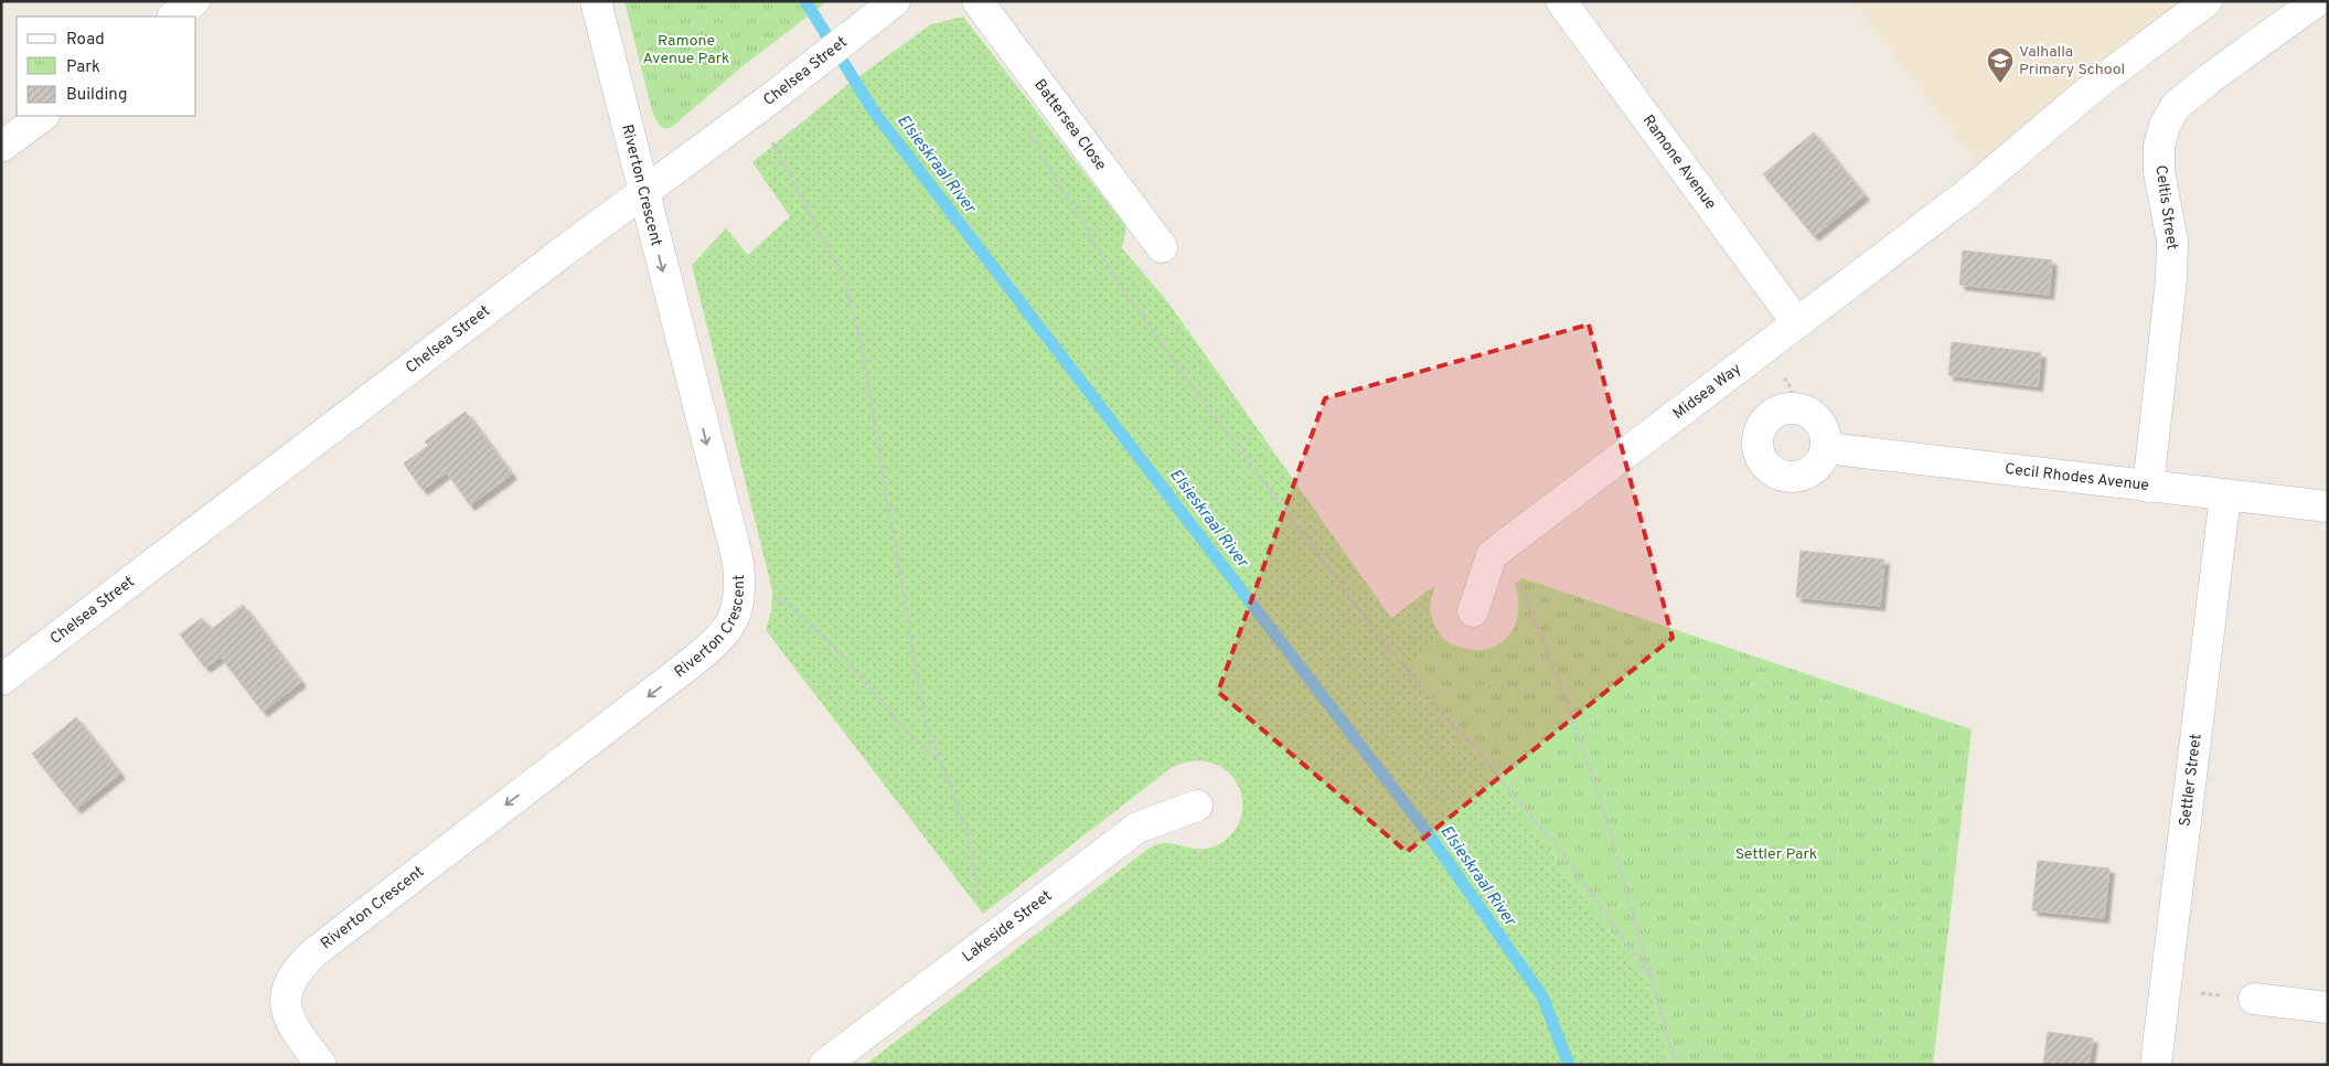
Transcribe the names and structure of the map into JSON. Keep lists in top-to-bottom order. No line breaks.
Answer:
{"streets":{"street":["Chelsea Street","Battersea Close","Ramone Avenue","Riverton Crescent","Celtis Street","Midsea Way","Cecil Rhodes Avenue","Settler Street","Lakeside Street"]},"crossings":[["Chelsea Street","Riverton Crescent"],["Ramone Avenue","Midsea Way"],["Celtis Street","Cecil Rhodes Avenue"],["Cecil Rhodes Avenue","Settler Street"]],"one_way":["Riverton Crescent"],"water":["Elsieskraal River"],"parks":["Ramone Avenue Park","Settler Park"],"places":{"school or university":["Valhalla Primary School"]},"legend":["Road","Park","Building"]}
